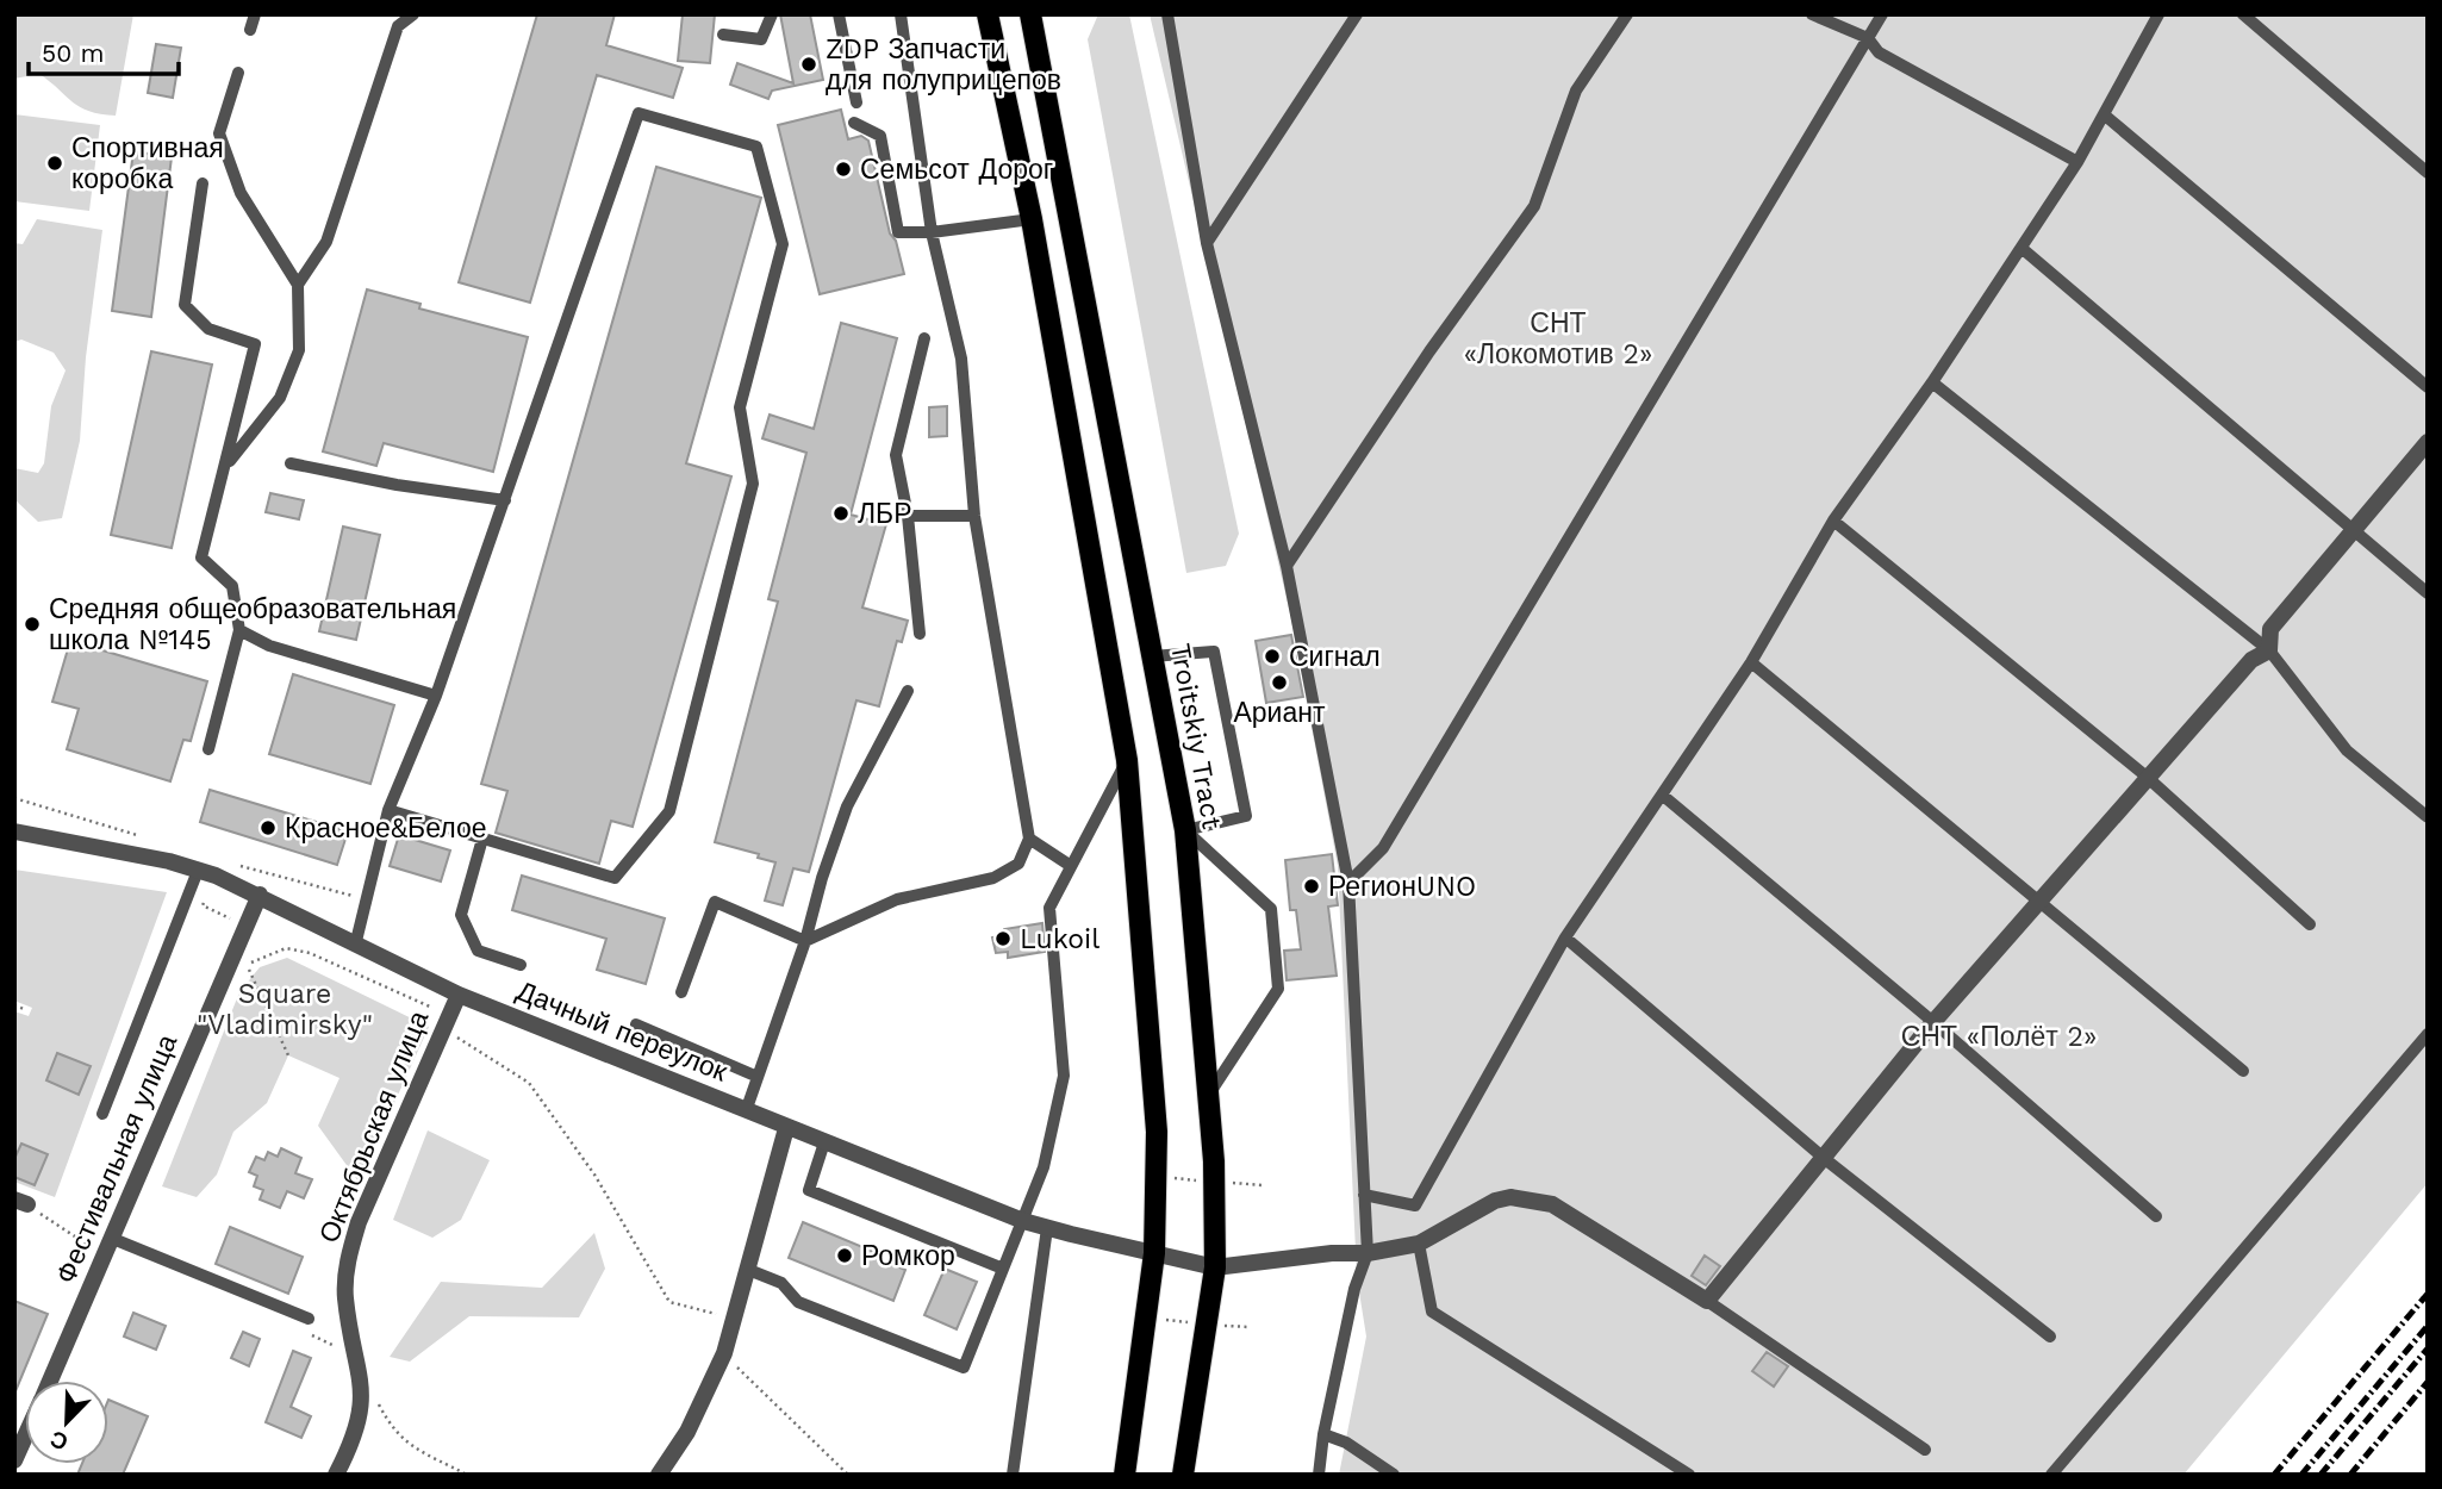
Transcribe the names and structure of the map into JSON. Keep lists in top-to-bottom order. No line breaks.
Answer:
{"streets":{"main road":["Troitskiy Tract"],"street":["Дачный переулок","Октябрьская улица","Фестивальная улица"]},"crossings":[["Troitskiy Tract","Дачный переулок"],["Дачный переулок","Октябрьская улица"],["Дачный переулок","Фестивальная улица"]],"parks":["СНТ «Локомотив 2»","Square \"Vladimirsky\"","СНТ «Полёт 2»"],"places":["ZDP Запчасти для полуприцепов","Спортивная коробка","Семьсот Дорог","ЛБР","Средняя общеобразовательная школа №145","Сигнал","Ариант","Красное&Белое","РегионUNO","Lukoil","Ромкор"],"scale_bar":"50 m","north":"bottom left"}
